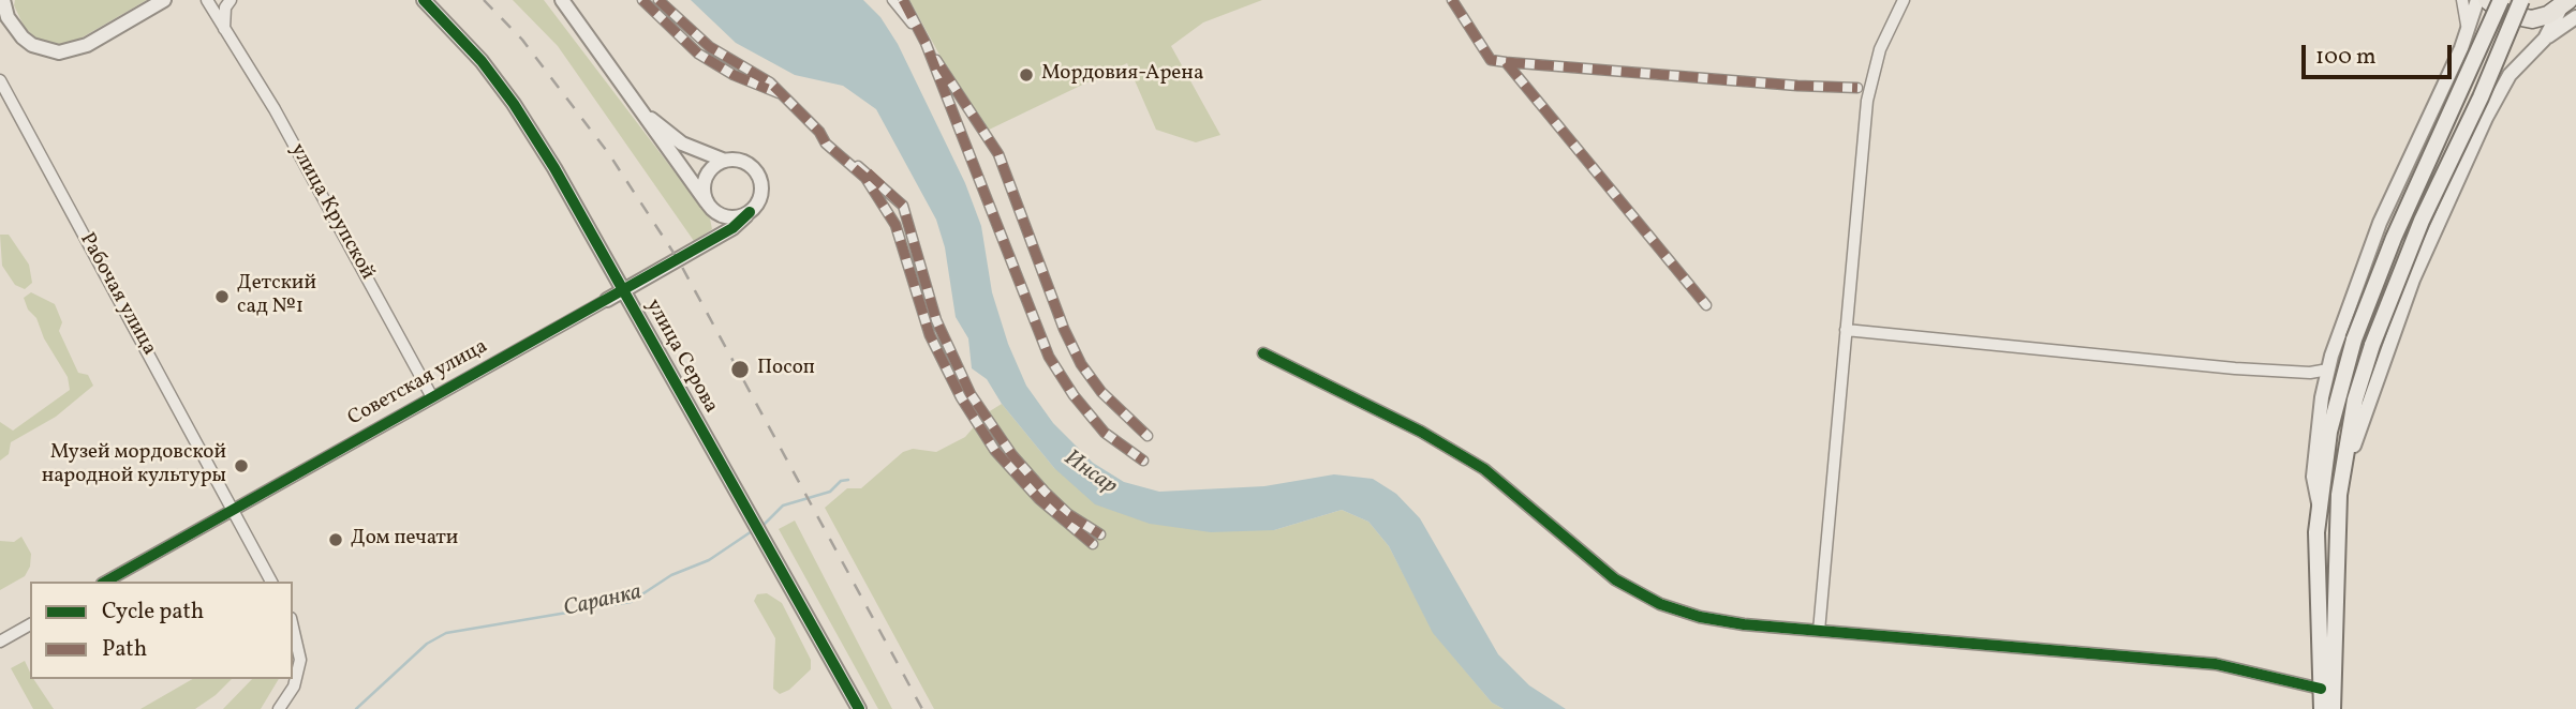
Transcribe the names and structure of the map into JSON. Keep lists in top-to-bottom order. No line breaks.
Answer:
{"streets":{"street":["улица Крупской","Рабочая улица","улица Серова","Советская улица"]},"crossings":[["улица Крупской","Советская улица"],["Рабочая улица","Советская улица"],["улица Серова","Советская улица"]],"water":["Инсар","Саранка"],"places":["Мордовия-Арена","Детский сад №1","Посоп","Музей мордовской народной культуры","Дом печати"],"legend":["Cycle path","Path"],"scale_bar":"100 m"}
